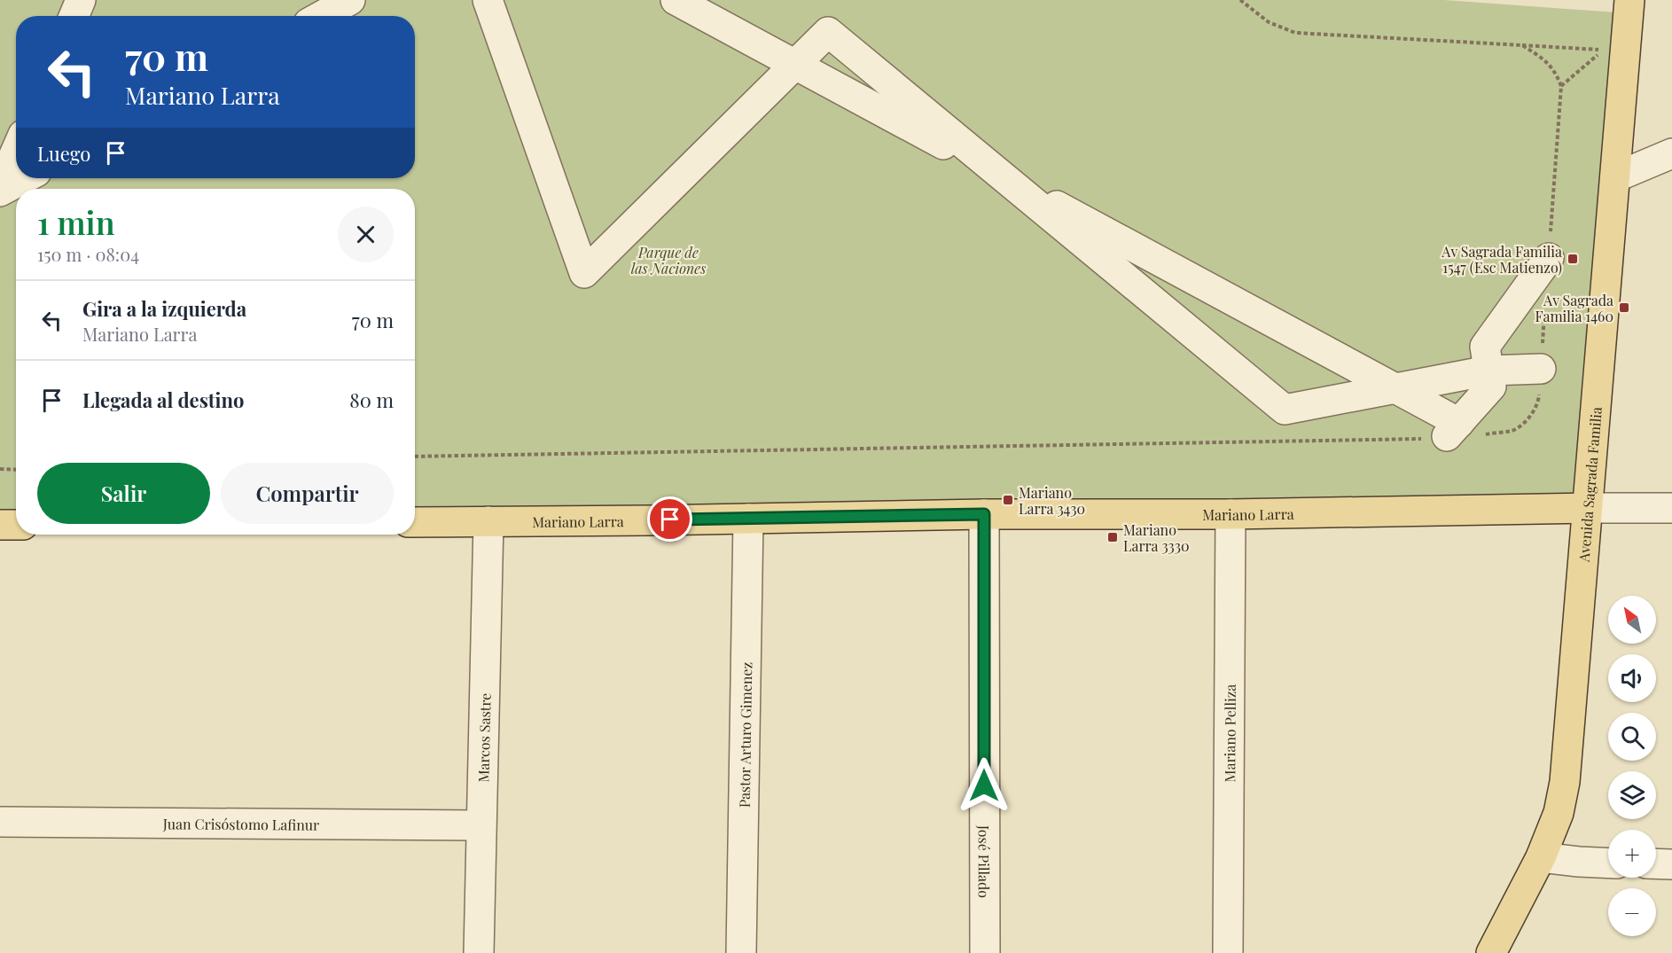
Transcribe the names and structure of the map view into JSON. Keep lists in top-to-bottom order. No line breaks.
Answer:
{"streets":{"main road":["Avenida Sagrada Familia","Mariano Larra"],"street":["Mariano Pelliza","Pastor Arturo Gimenez","Marcos Sastre","Juan Crisóstomo Lafinur","José Pillado"]},"crossings":[["Avenida Sagrada Familia","Mariano Larra"],["Mariano Larra","Mariano Pelliza"],["Mariano Larra","Pastor Arturo Gimenez"],["Mariano Larra","Marcos Sastre"],["Mariano Larra","José Pillado"],["Marcos Sastre","Juan Crisóstomo Lafinur"]],"parks":["Parque de las Naciones"],"places":{"transit":["Av Sagrada Familia 1547 (Esc Matienzo)","Av Sagrada Familia 1460","Mariano Larra 3430","Mariano Larra 3330"]},"north":"top left","page":{"turn":["70 m","Mariano Larra"],"then":"Luego","heading":["1 min","150 m · 08:04"],"list":[{"name":"Gira a la izquierda","note":"Mariano Larra","value":"70 m"},{"name":"Llegada al destino","value":"80 m"}],"buttons":["Salir","Compartir"],"map_buttons":["+","−"]}}
